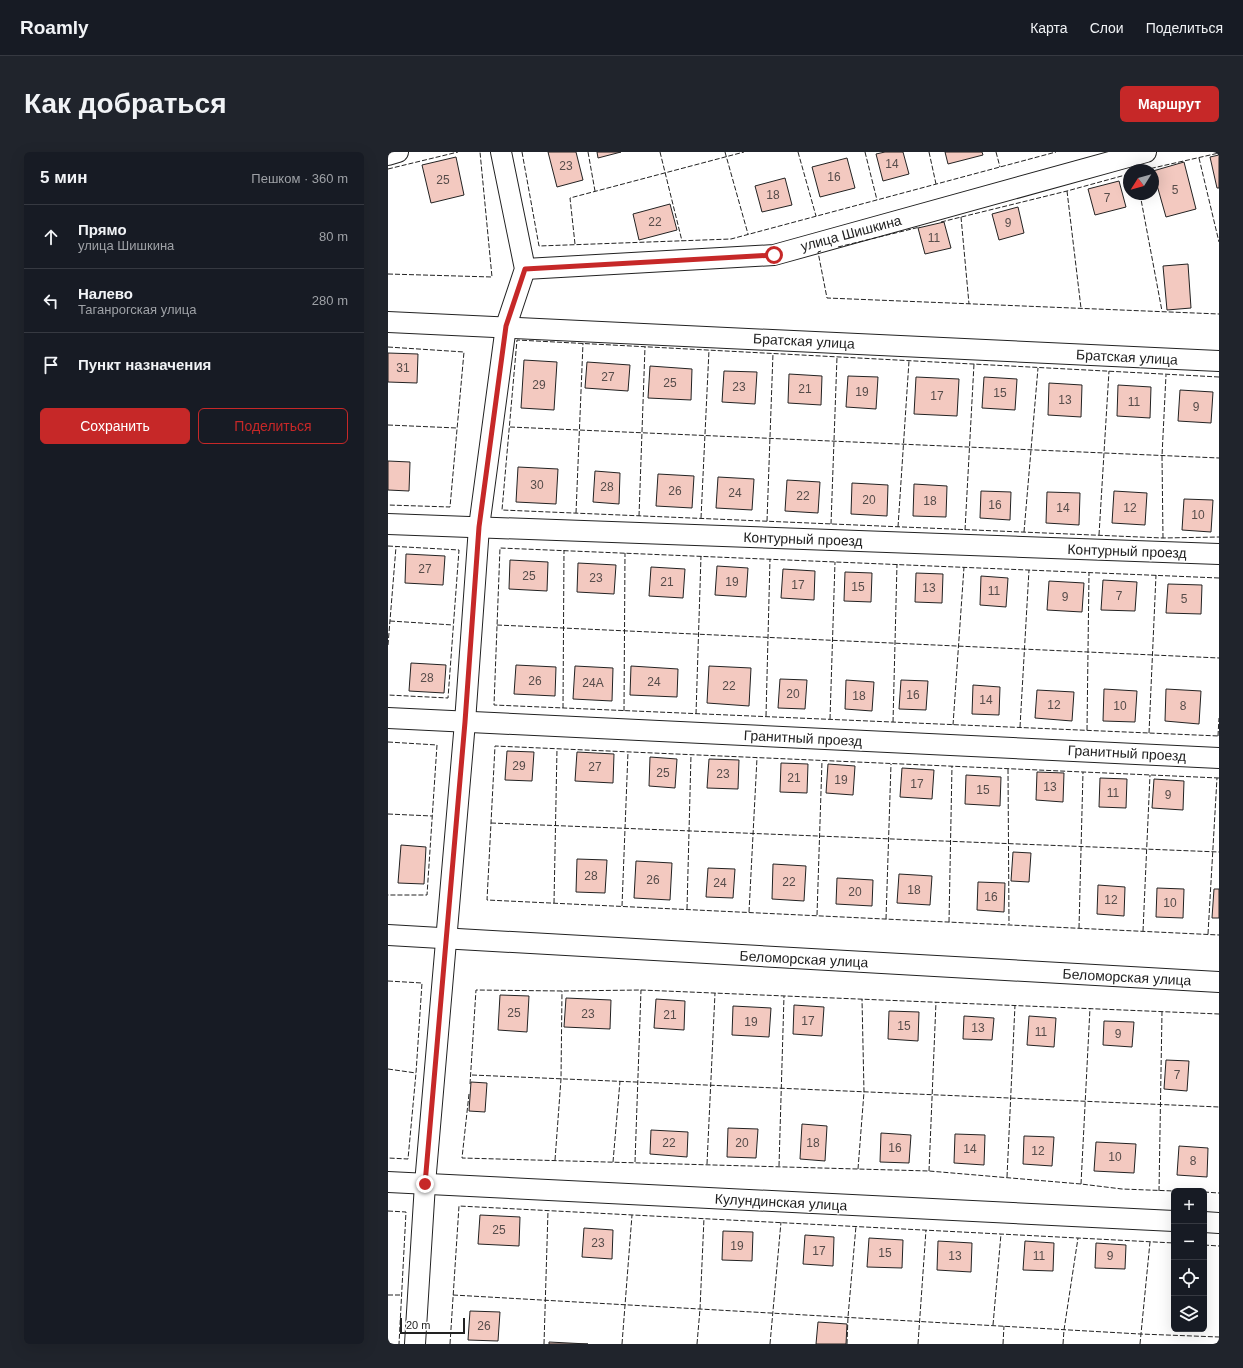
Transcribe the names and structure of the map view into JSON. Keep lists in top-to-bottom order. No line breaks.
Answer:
{"streets":{"street":["улица Шишкина","Братская улица","Контурный проезд","Гранитный проезд","Беломорская улица","Кулундинская улица"]},"house_numbers":["14","23","16","25","5","18","7","22","9","11","31","27","25","29","23","21","19","15","17","13","11","9","30","28","26","24","22","20","18","16","14","12","10","27","25","23","21","19","17","15","13","11","7","9","5","28","26","24","24А","22","20","16","18","14","12","10","8","29","27","25","23","21","19","17","13","15","11","9","28","26","22","24","18","20","16","12","10","25","23","21","17","19","15","13","11","9","7","22","20","18","16","14","12","10","8","25","23","19","17","15","13","11","9","26"],"scale_bar":"20 m","north":"bottom left","page":{"header":"Roamly","nav":["Карта","Слои","Поделиться"],"buttons":["Маршрут",["Сохранить","Поделиться"]],"title":"Как добраться","heading":["5 мин","Пешком · 360 m"],"list":[["Прямо","улица Шишкина","80 m"],["Налево","Таганрогская улица","280 m"],"Пункт назначения"],"map_buttons":["+","−"],"scale":"20 m"}}
